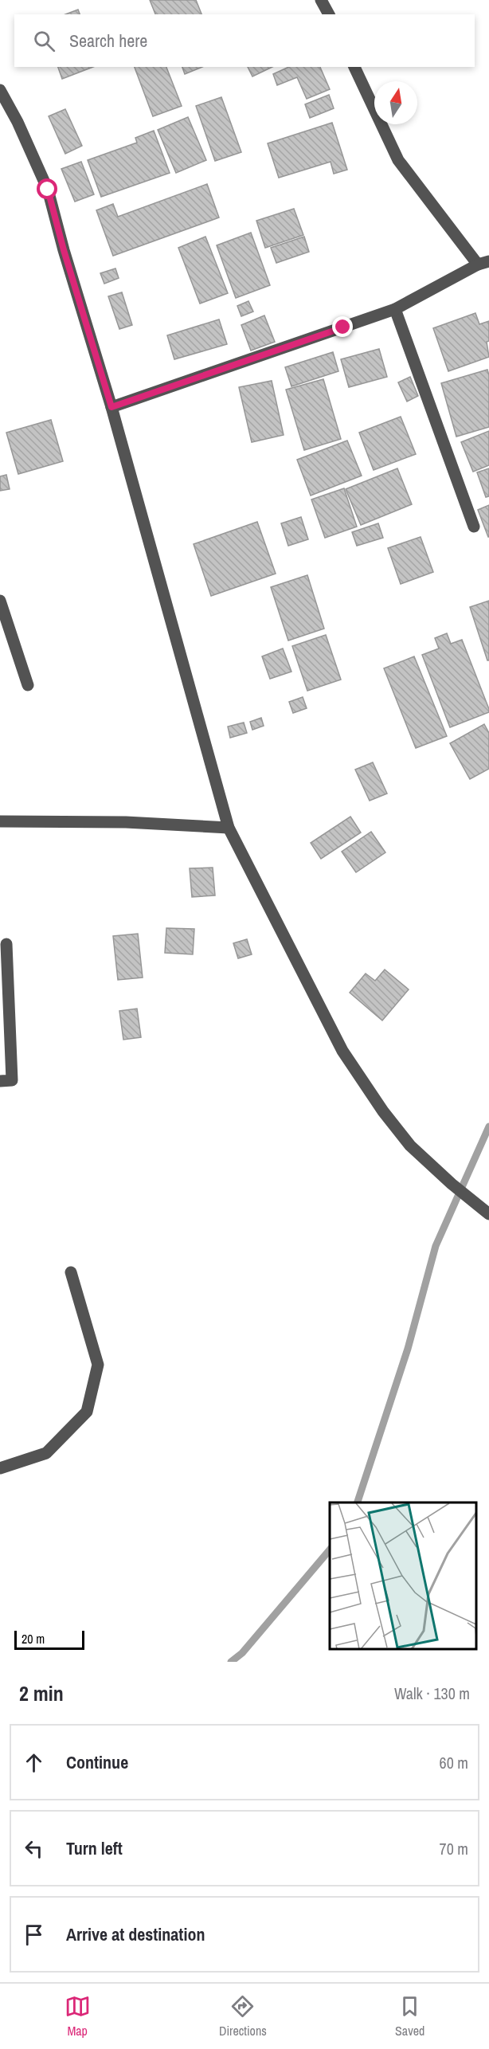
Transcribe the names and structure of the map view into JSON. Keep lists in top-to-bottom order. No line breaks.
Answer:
{"scale_bar":"20 m","north":"top","page":{"search":"Search here","scale":"20 m","heading":["2 min","Walk · 130 m"],"list":[["Continue","60 m"],["Turn left","70 m"],"Arrive at destination"],"nav":["Map","Directions","Saved"]}}
